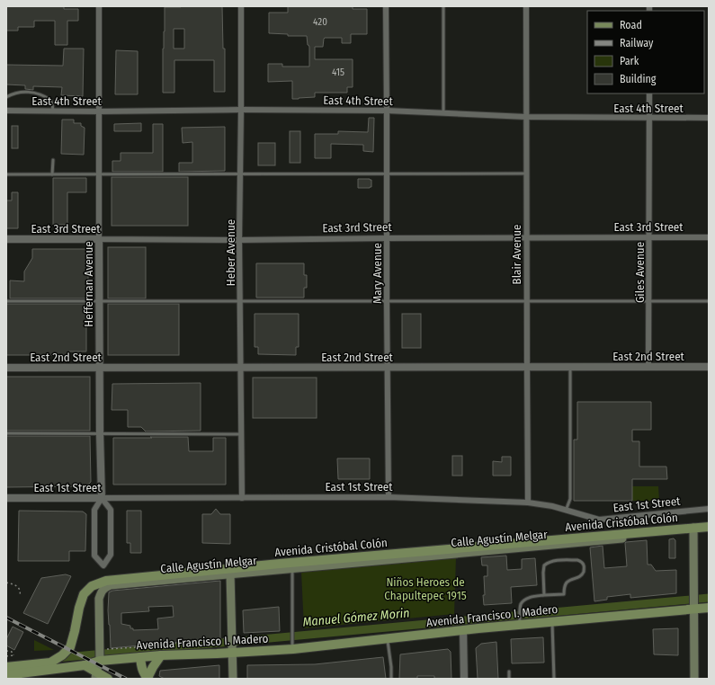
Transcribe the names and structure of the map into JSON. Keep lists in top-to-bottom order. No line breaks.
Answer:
{"streets":{"main road":["Avenida Cristóbal Colón","Calle Agustín Melgar","Avenida Francisco I. Madero"],"street":["East 4th Street","East 3rd Street","Heber Avenue","Blair Avenue","Giles Avenue","Mary Avenue","Heffernan Avenue","East 2nd Street","East 1st Street"]},"crossings":[["East 4th Street","Heber Avenue"],["East 4th Street","Blair Avenue"],["East 4th Street","Giles Avenue"],["East 4th Street","Mary Avenue"],["East 4th Street","Heffernan Avenue"],["East 3rd Street","Heber Avenue"],["East 3rd Street","Blair Avenue"],["East 3rd Street","Giles Avenue"],["East 3rd Street","Mary Avenue"],["East 3rd Street","Heffernan Avenue"],["Heber Avenue","East 2nd Street"],["Heber Avenue","East 1st Street"],["Blair Avenue","East 2nd Street"],["Blair Avenue","East 1st Street"],["Giles Avenue","East 2nd Street"],["Mary Avenue","East 2nd Street"],["Mary Avenue","East 1st Street"],["Heffernan Avenue","East 2nd Street"],["Heffernan Avenue","East 1st Street"],["Avenida Cristóbal Colón","Calle Agustín Melgar"],["Calle Agustín Melgar","Avenida Francisco I. Madero"]],"water":["Manuel Gómez Morin"],"parks":["Niños Heroes de Chapultepec 1915"],"house_numbers":["420","415"],"legend":["Road","Railway","Park","Building"]}
